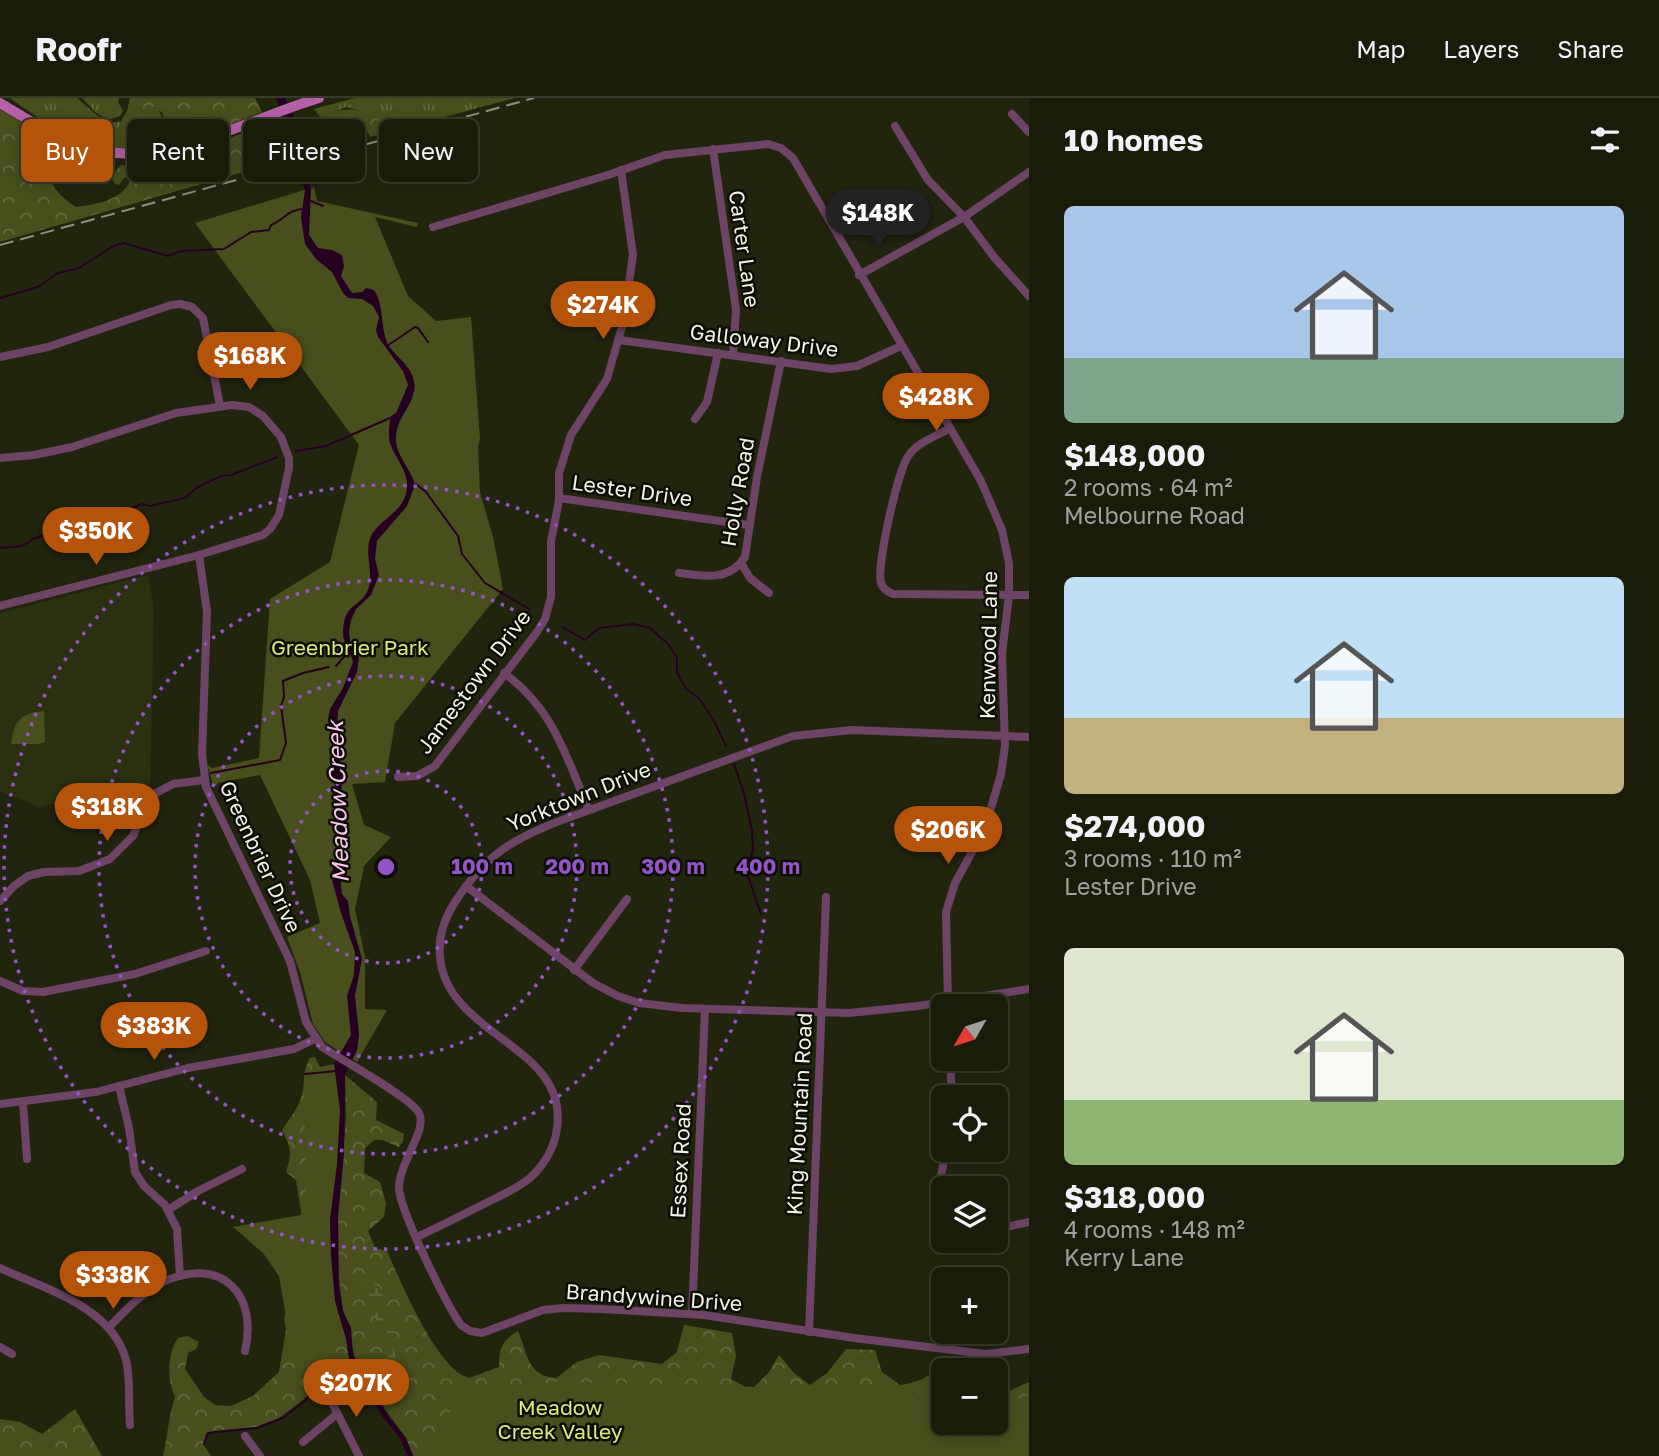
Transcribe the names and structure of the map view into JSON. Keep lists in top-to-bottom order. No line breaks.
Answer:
{"streets":{"street":["Carter Lane","Galloway Drive","Lester Drive","Holly Road","Kenwood Lane","Jamestown Drive","Yorktown Drive","Greenbrier Drive","King Mountain Road","Essex Road","Brandywine Drive"]},"crossings":[["Carter Lane","Galloway Drive"],["Carter Lane","Kenwood Lane"],["Galloway Drive","Lester Drive"],["Galloway Drive","Holly Road"],["Galloway Drive","Kenwood Lane"],["Lester Drive","Holly Road"],["Lester Drive","Kenwood Lane"],["Lester Drive","Jamestown Drive"],["Kenwood Lane","Yorktown Drive"],["Yorktown Drive","Brandywine Drive"],["Greenbrier Drive","Brandywine Drive"],["King Mountain Road","Brandywine Drive"],["Essex Road","Brandywine Drive"]],"water":["Meadow Creek"],"parks":["Greenbrier Park","Meadow Creek Valley"],"north":"bottom left","page":{"header":"Roofr","nav":["Map","Layers","Share"],"heading":"10 homes","chip":["Buy","Rent","Filters","New"],"list":[{"name":"$148,000","note":"2 rooms · 64 m² · Melbourne Road"},{"name":"$274,000","note":"3 rooms · 110 m² · Lester Drive"},{"name":"$318,000","note":"4 rooms · 148 m² · Kerry Lane"}],"price":["$148K","$274K","$168K","$428K","$350K","$318K","$206K","$383K","$338K","$207K"],"map_buttons":["+","−"]},"rings":["100 m","200 m","300 m","400 m"]}
